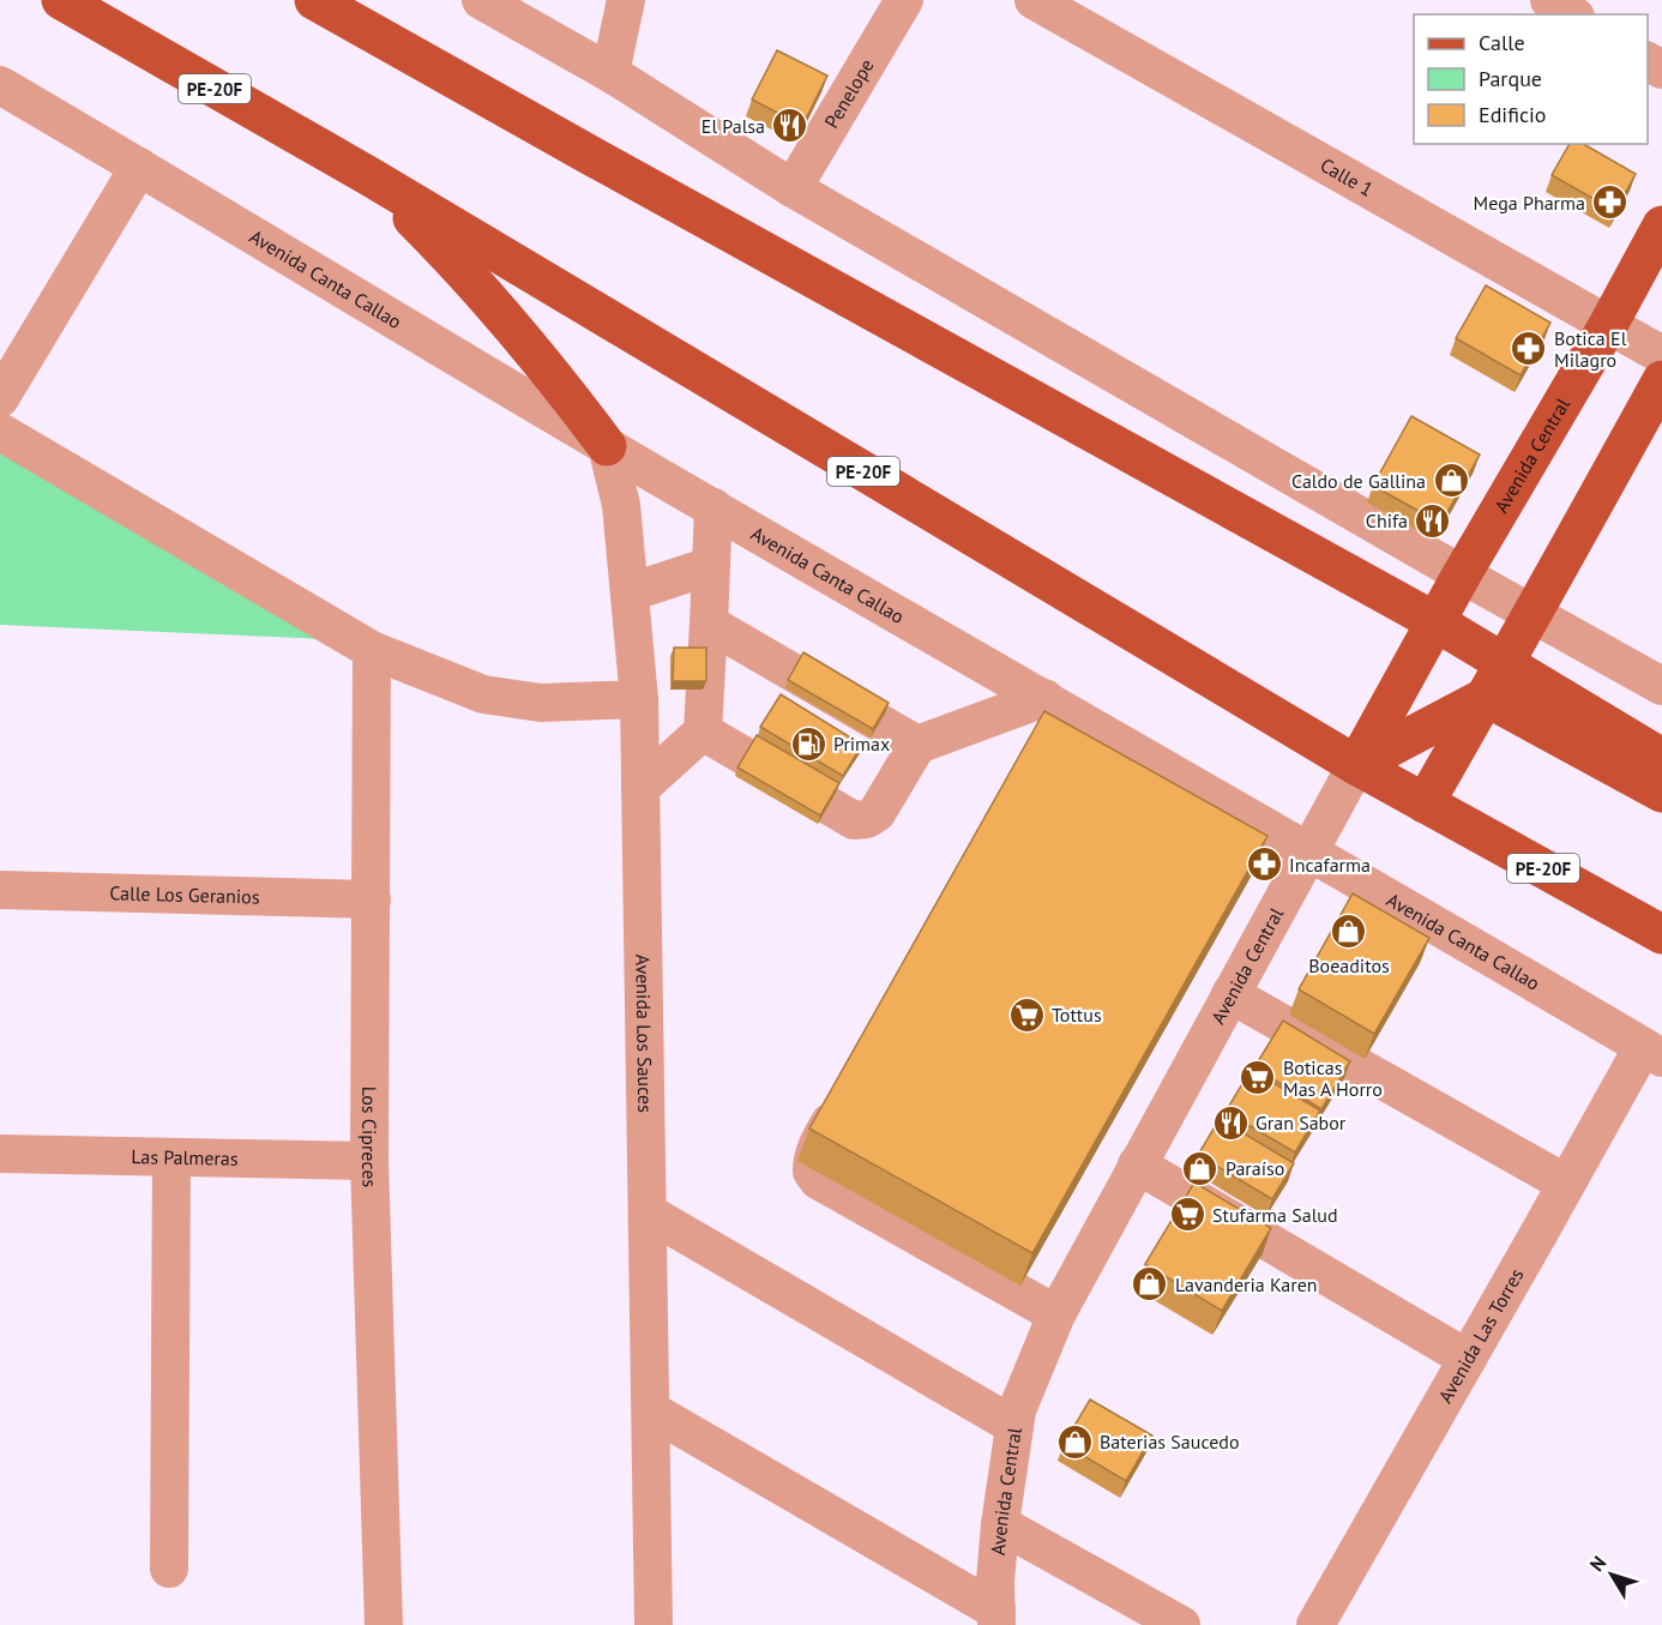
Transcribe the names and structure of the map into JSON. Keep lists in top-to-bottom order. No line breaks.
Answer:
{"streets":{"main road":["PE-20F","Avenida Central"],"street":["Penelope","Calle 1","Avenida Canta Callao","Calle Los Geranios","Avenida Los Sauces","Los Cipreces","Las Palmeras","Avenida Las Torres"]},"crossings":[["PE-20F","Avenida Central"],["Calle 1","Avenida Central"],["Avenida Canta Callao","Avenida Central"],["Avenida Canta Callao","Avenida Los Sauces"],["Avenida Canta Callao","Avenida Las Torres"],["Calle Los Geranios","Los Cipreces"],["Los Cipreces","Las Palmeras"]],"places":{"restaurant":["El Palsa","Chifa","Gran Sabor"],"pharmacy":["Mega Pharma","Botica El Milagro","Incafarma"],"shop":["Caldo de Gallina","Boeaditos","Paraíso","Lavanderia Karen","Baterias Saucedo"],"fuel station":["Primax"],"supermarket":["Tottus","Boticas Mas A Horro","Stufarma Salud"]},"legend":["Calle","Parque","Edificio"],"north":"top left"}
